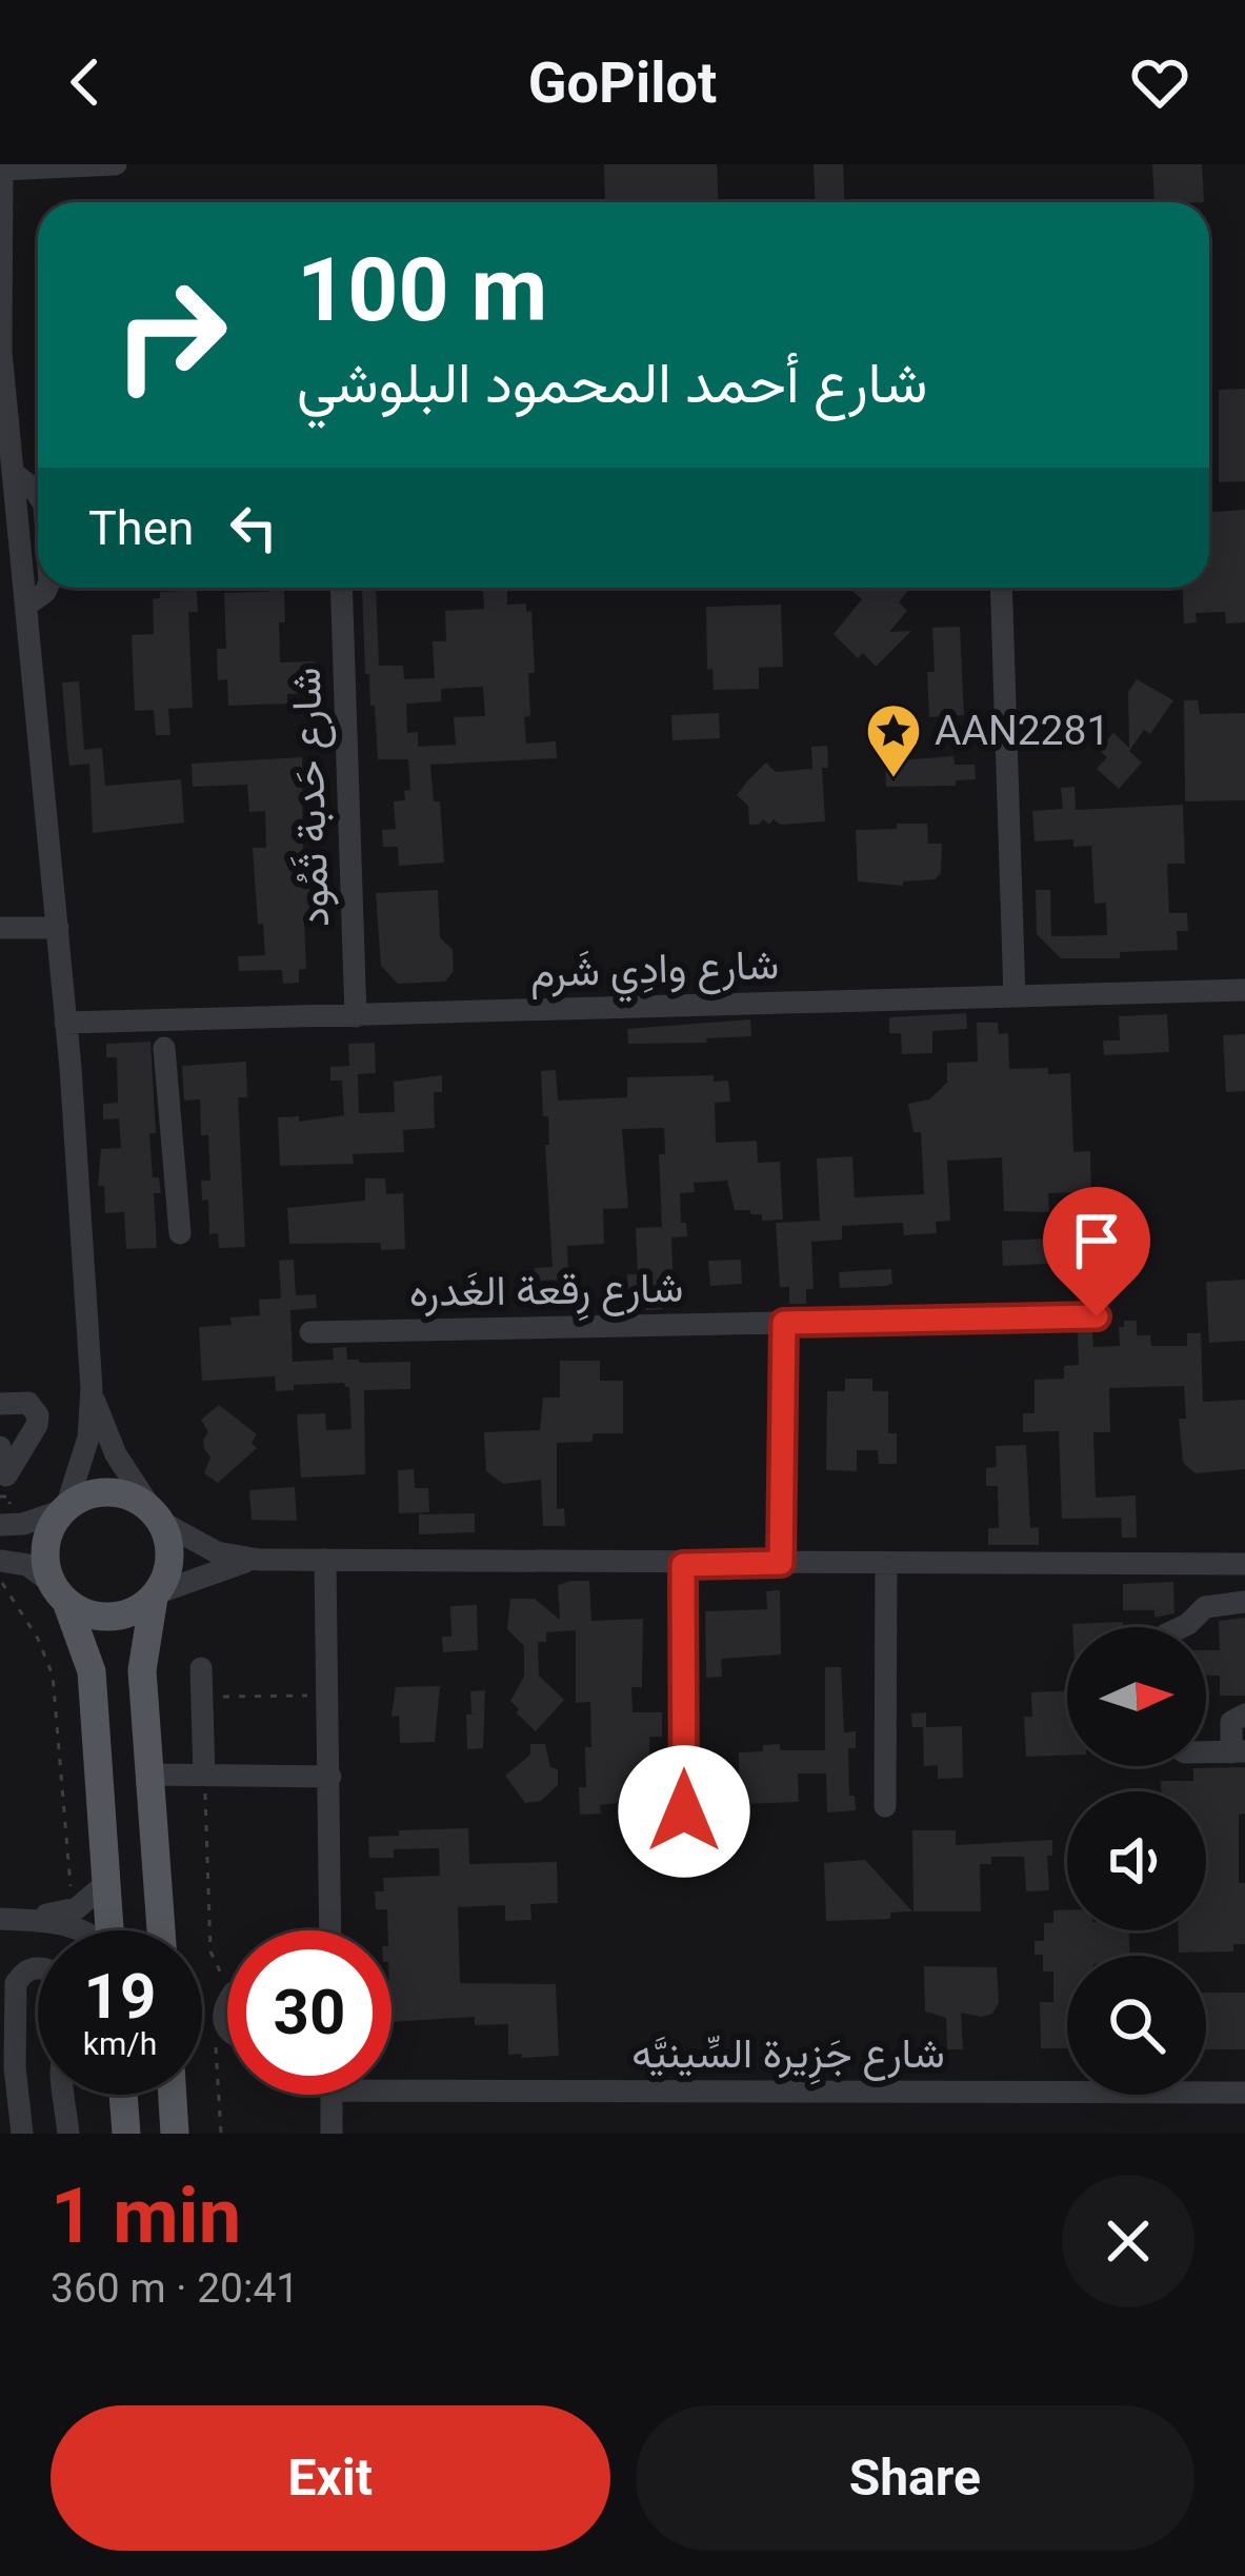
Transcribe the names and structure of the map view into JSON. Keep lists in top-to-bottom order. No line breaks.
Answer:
{"streets":{"street":["شارع حَدبة ثَمُود","شارع وادِي شَرم","شارع رِقعة الغَدره","شارع جَزِيرة السِّينيَّه"]},"crossings":[["شارع حَدبة ثَمُود","شارع وادِي شَرم"]],"places":{"place":["AAN2281"]},"north":"right","page":{"header":"GoPilot","turn":["100 m","شارع أحمد المحمود البلوشي"],"then":"Then","speed":"19 km/h","limit":"30","heading":["1 min","360 m · 20:41"],"buttons":["Exit","Share"]}}
